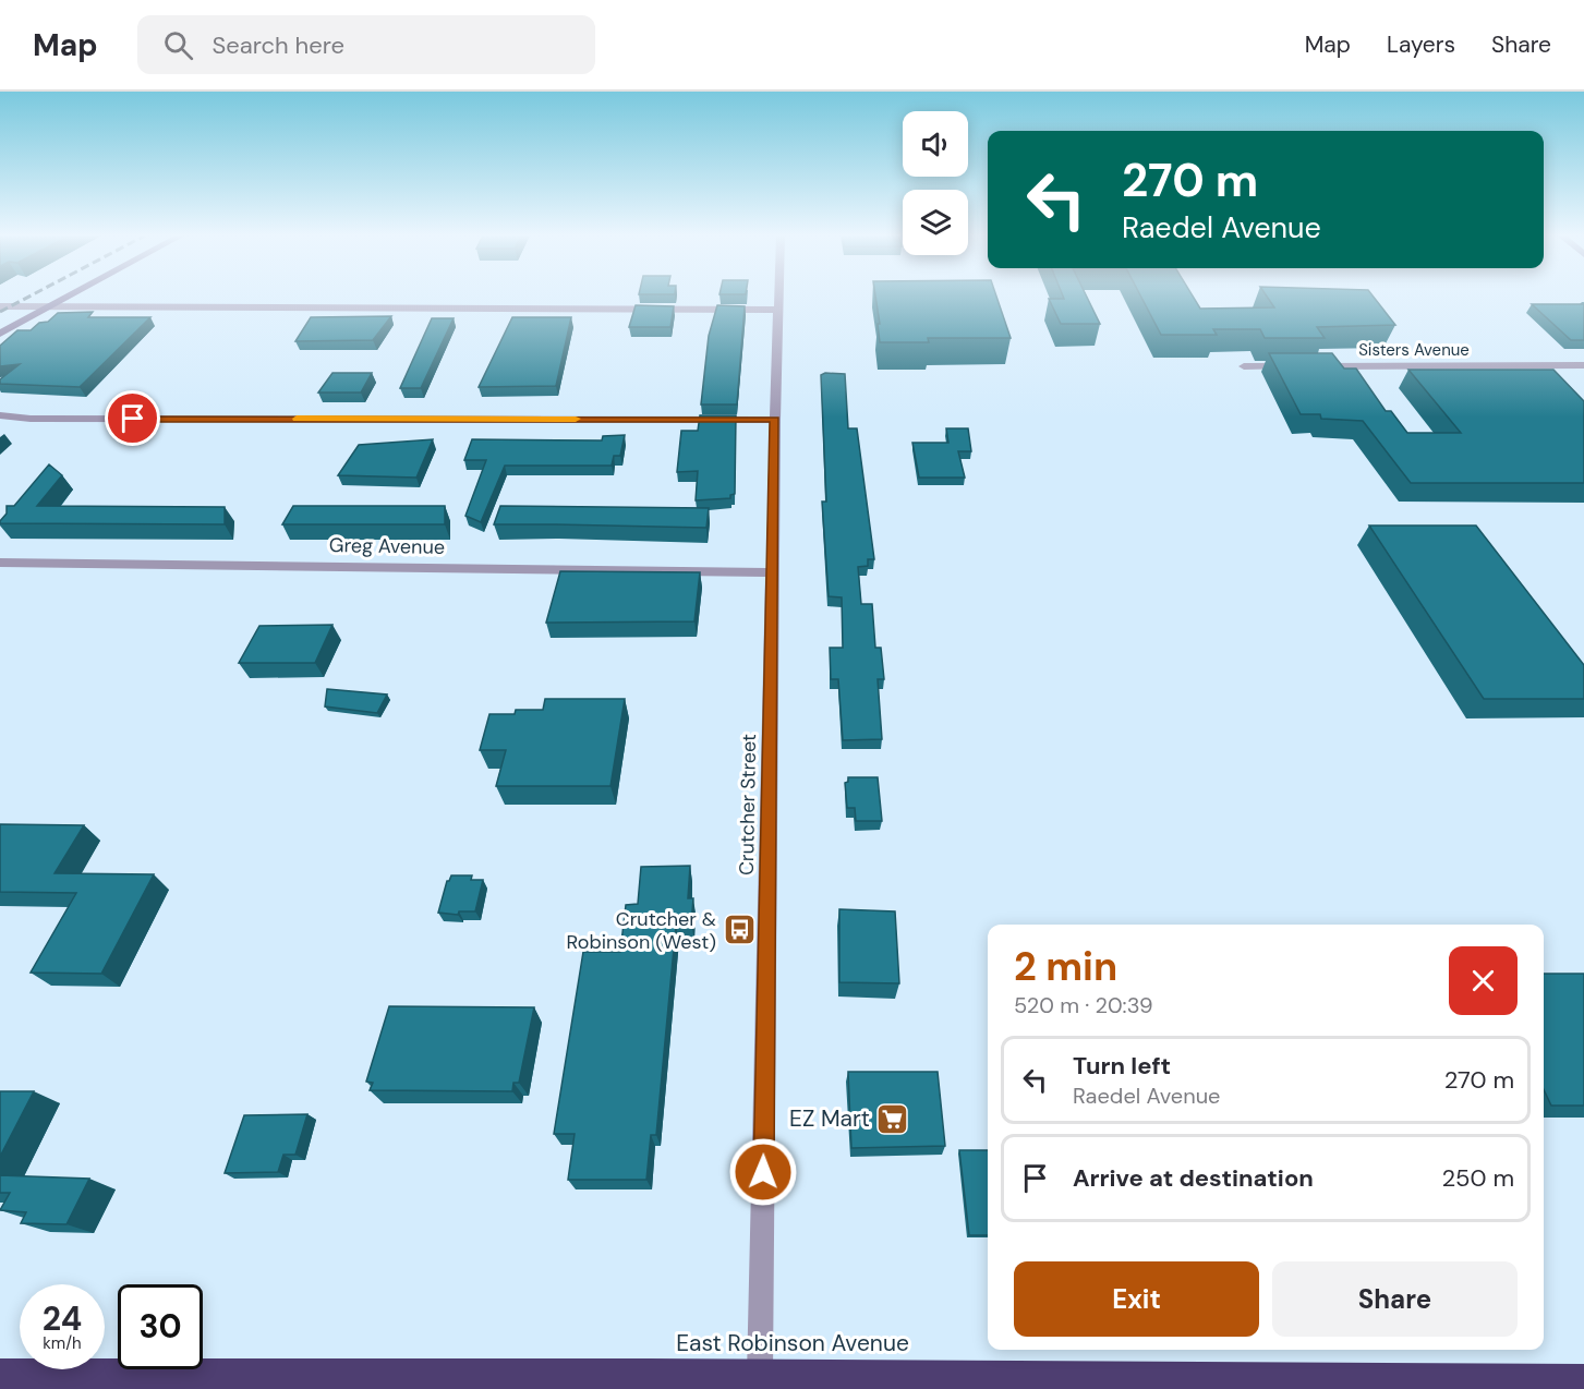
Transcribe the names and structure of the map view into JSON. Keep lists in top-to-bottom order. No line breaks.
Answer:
{"streets":{"highway":["East Robinson Avenue"],"street":["Sisters Avenue","Greg Avenue","Crutcher Street"]},"crossings":[["Greg Avenue","Crutcher Street"],["Crutcher Street","East Robinson Avenue"]],"places":{"bus stop":["Crutcher & Robinson (West)"],"supermarket":["EZ Mart"]},"page":{"header":"Map","search":"Search here","nav":["Map","Layers","Share"],"turn":["270 m","Raedel Avenue"],"heading":["2 min","520 m · 20:39"],"list":[{"name":"Turn left","note":"Raedel Avenue","value":"270 m"},{"name":"Arrive at destination","value":"250 m"}],"buttons":["Exit","Share"],"speed":"24 km/h","limit":"30"}}
